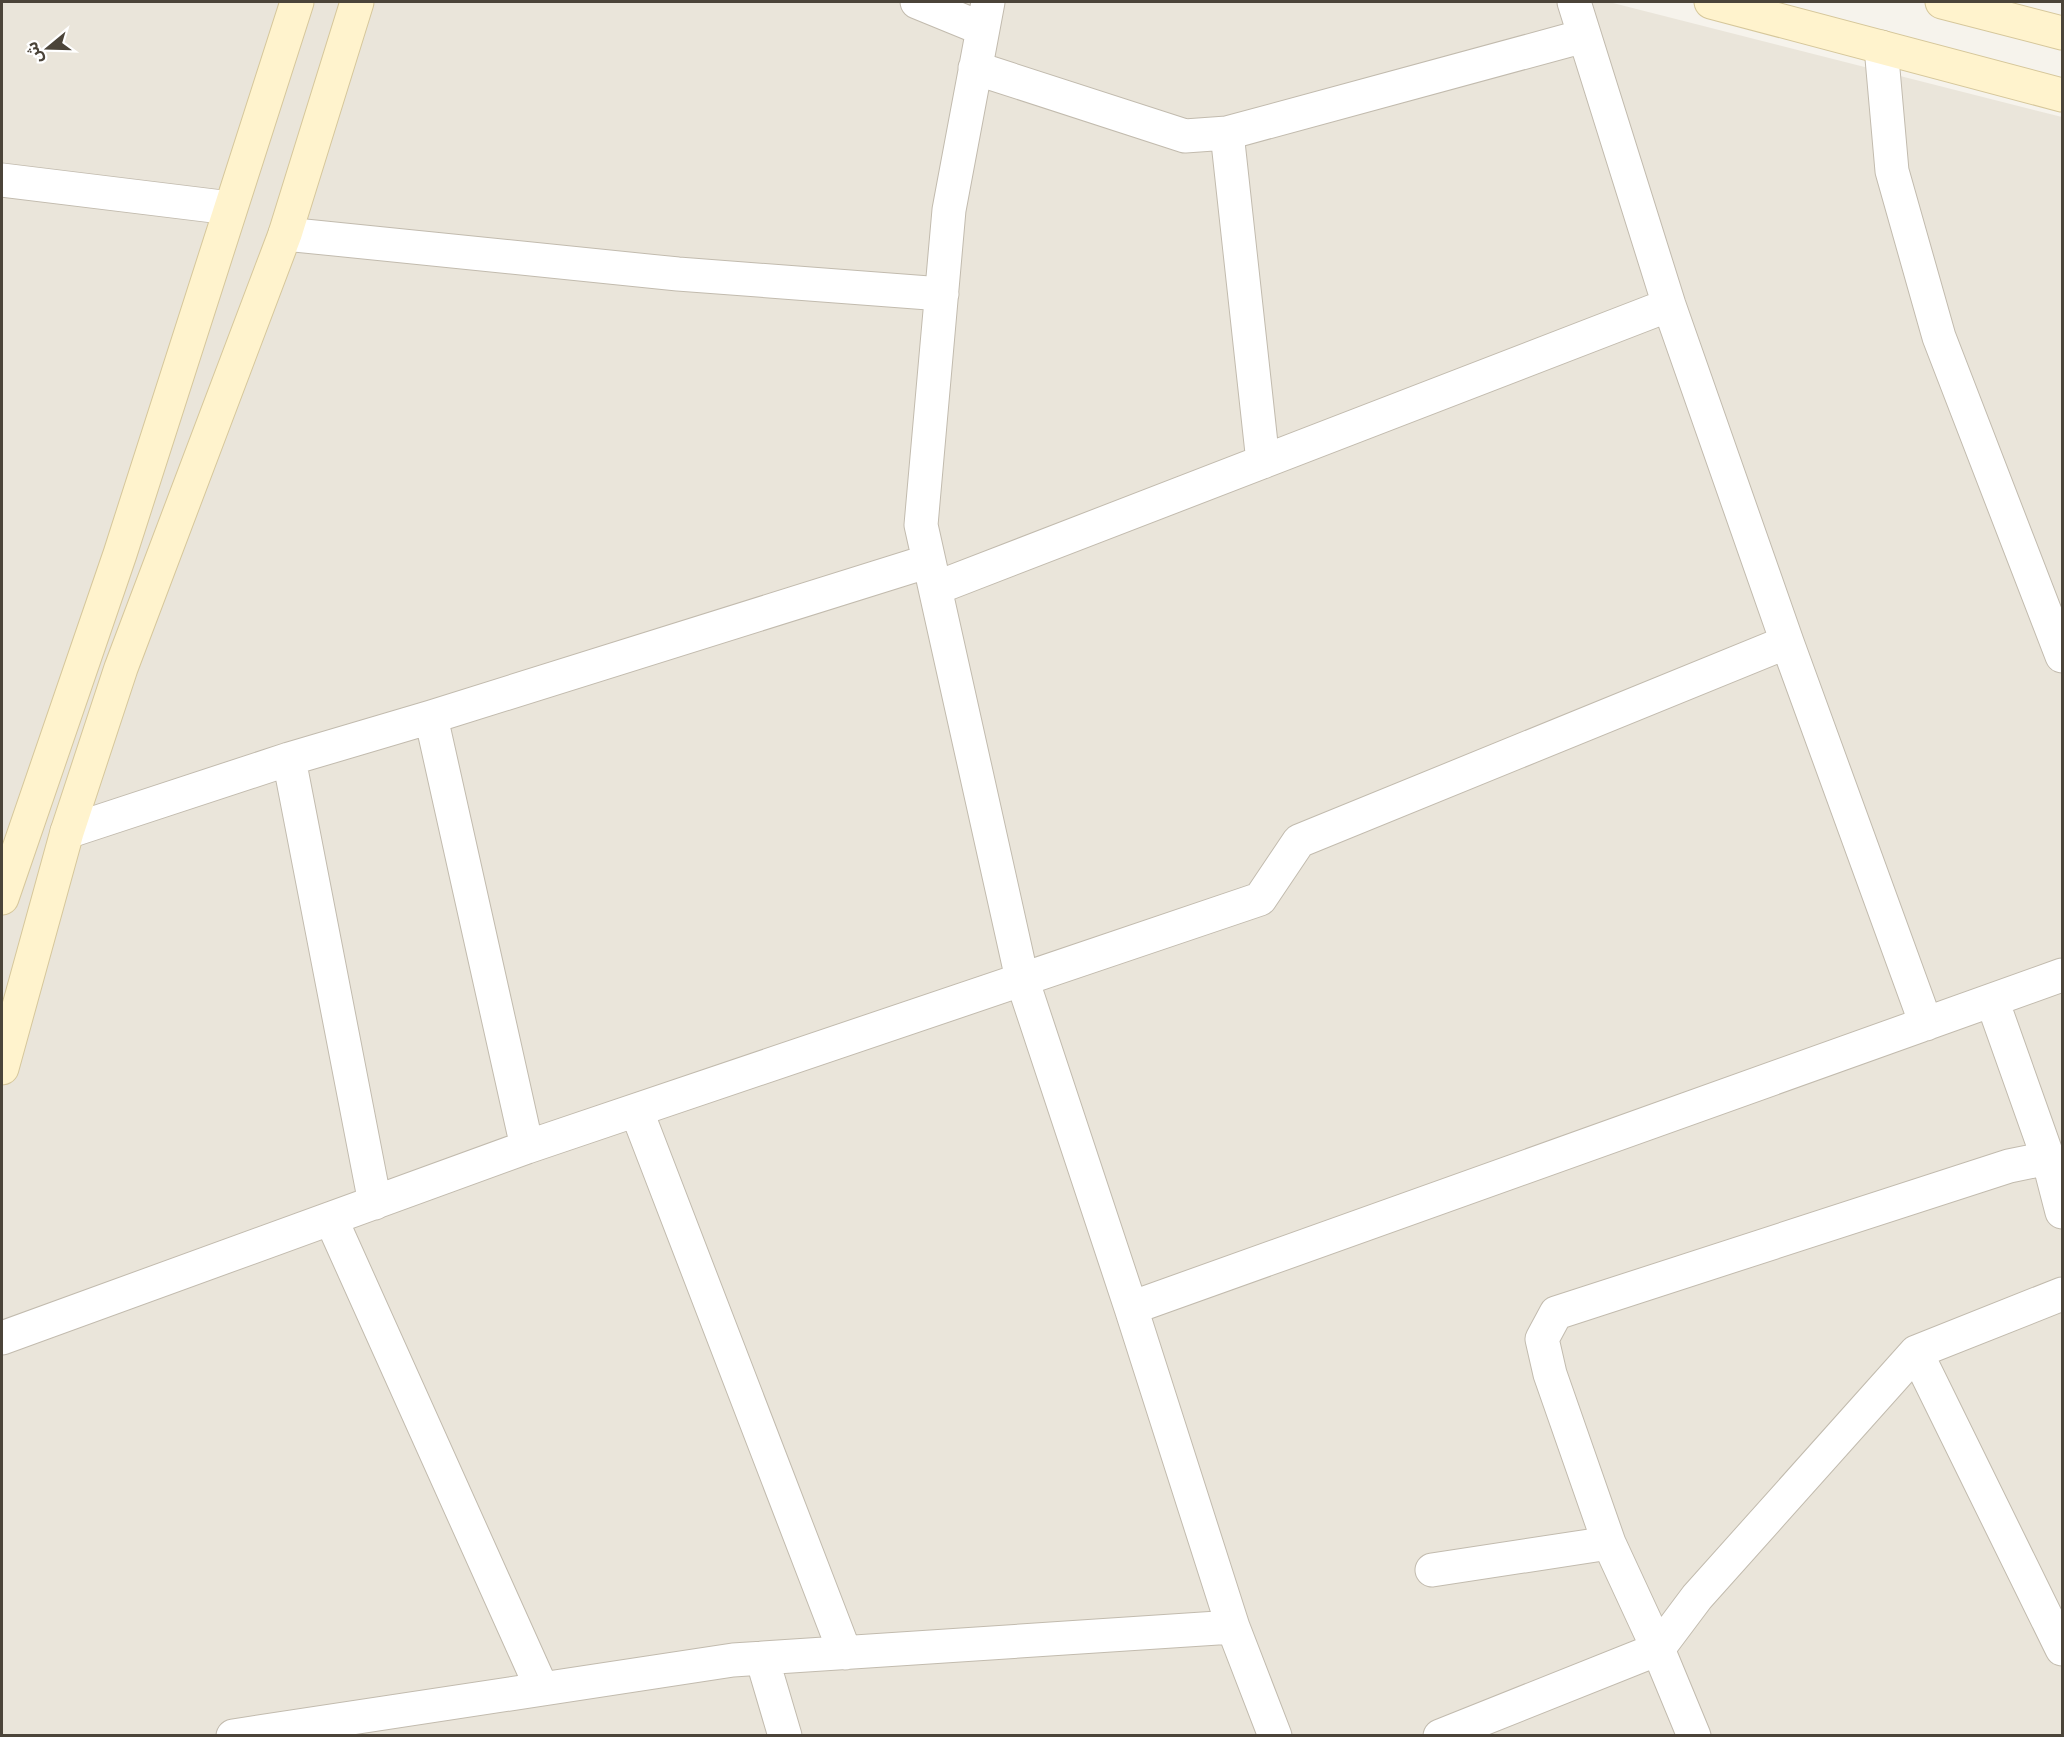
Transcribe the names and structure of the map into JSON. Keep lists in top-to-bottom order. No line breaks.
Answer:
{"north":"left"}
